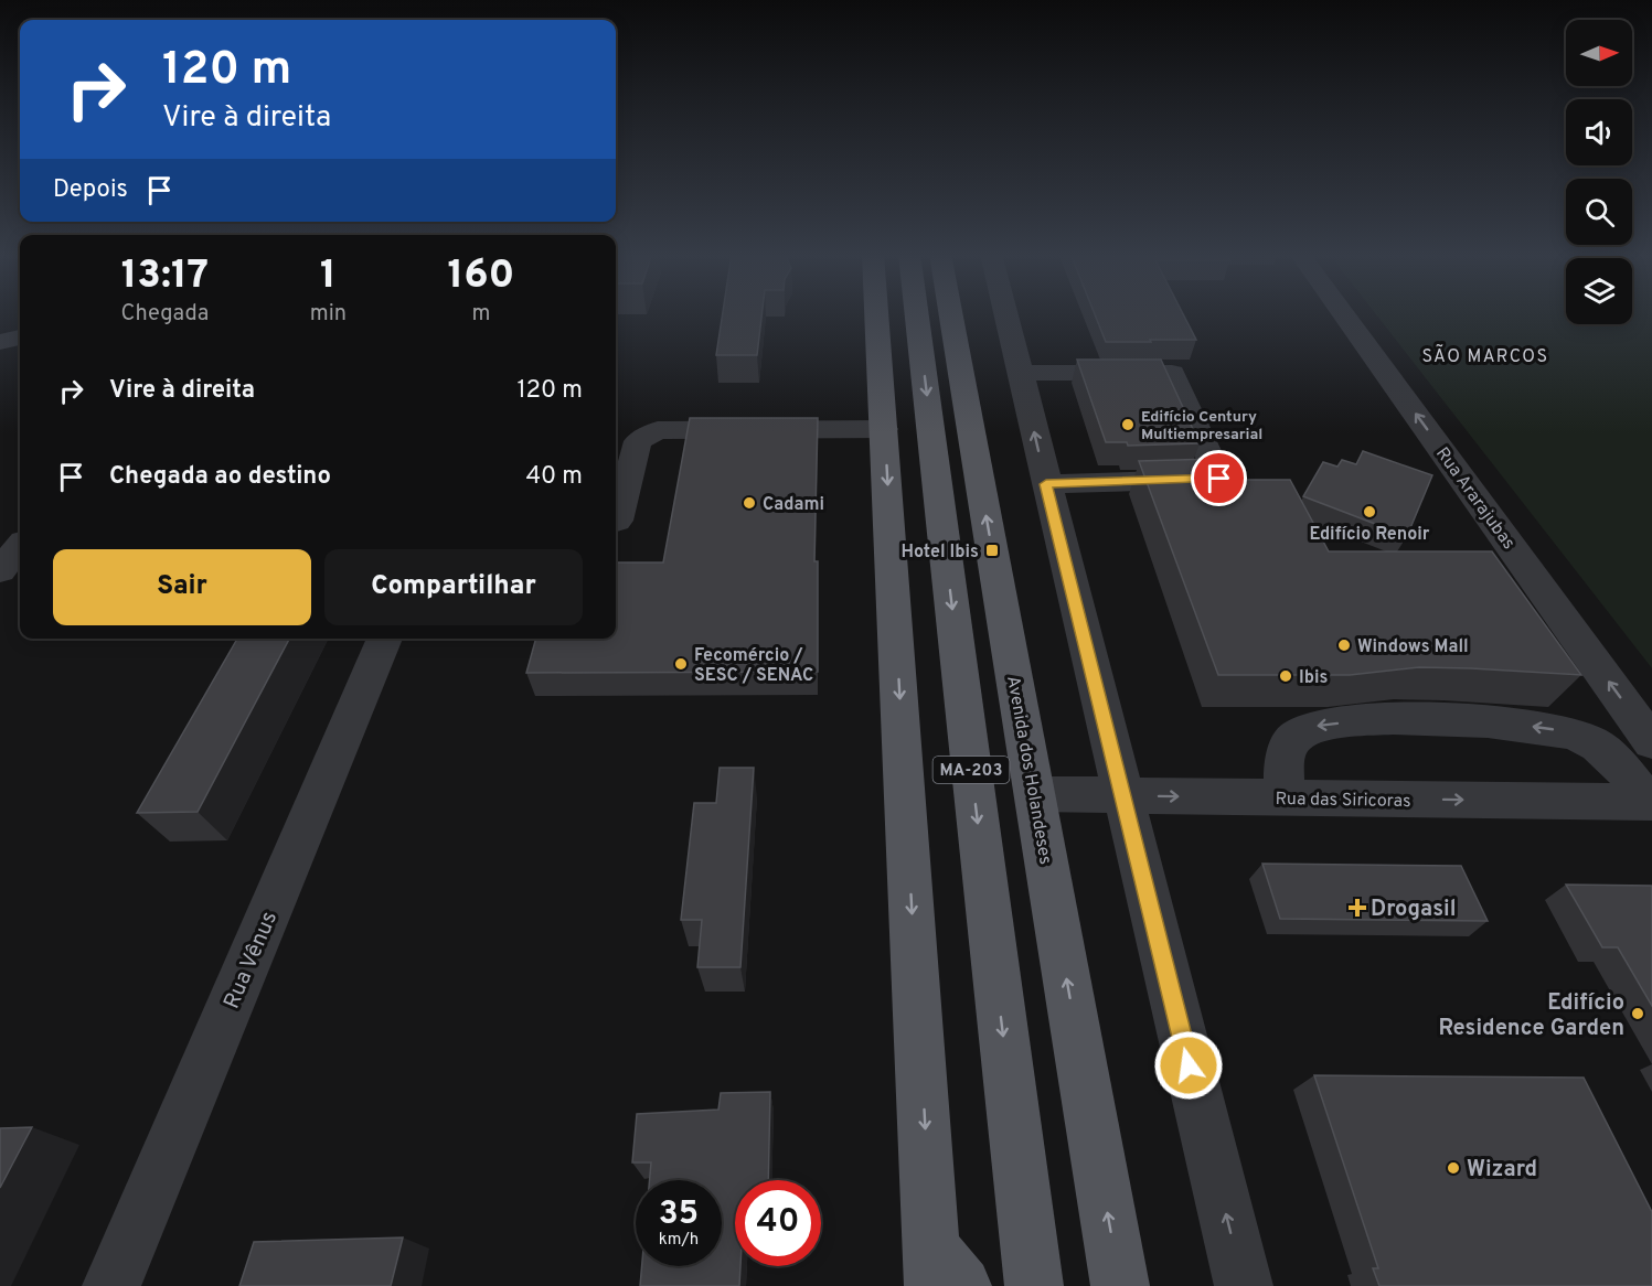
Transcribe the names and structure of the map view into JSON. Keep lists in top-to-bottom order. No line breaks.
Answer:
{"streets":{"main road":["MA-203","Avenida dos Holandeses"],"street":["Rua Ararajubas","Rua das Siricoras","Rua Vênus"]},"crossings":[["Avenida dos Holandeses","Rua das Siricoras"]],"one_way":["Rua Ararajubas","Rua das Siricoras"],"districts":["SÃO MARCOS"],"places":{"other":["Edifício Century Multiempresarial","Cadami","Edifício Renoir","Windows Mall","Fecomércio / SESC / SENAC","Ibis","Edifício Residence Garden","Wizard"],"transit":["Hotel Ibis"],"health":["Drogasil"]},"north":"right","page":{"turn":["120 m","Vire à direita"],"then":"Depois","eta":["13:17","Chegada","1","min","160","m"],"list":[{"name":"Vire à direita","value":"120 m"},{"name":"Chegada ao destino","value":"40 m"}],"buttons":["Sair","Compartilhar"],"speed":"35 km/h","limit":"40"}}
